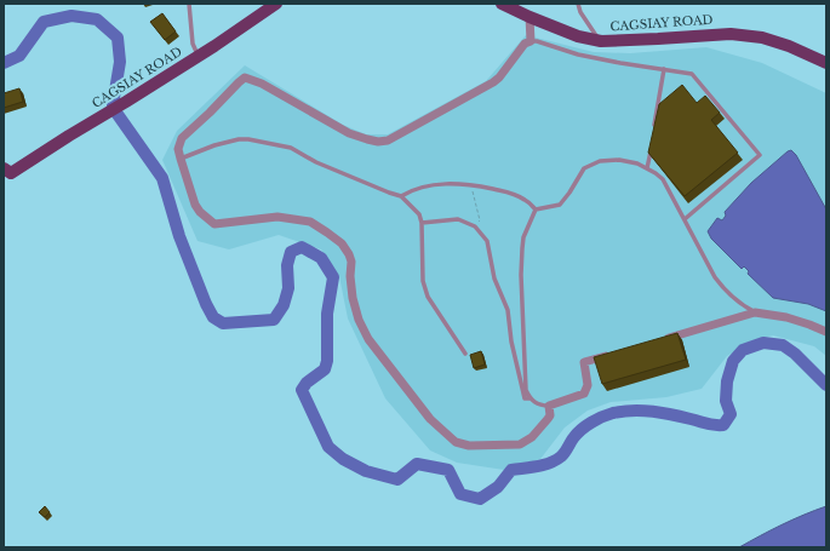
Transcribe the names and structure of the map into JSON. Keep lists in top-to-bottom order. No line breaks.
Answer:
{"streets":{"main road":["CAGSIAY ROAD"]}}
